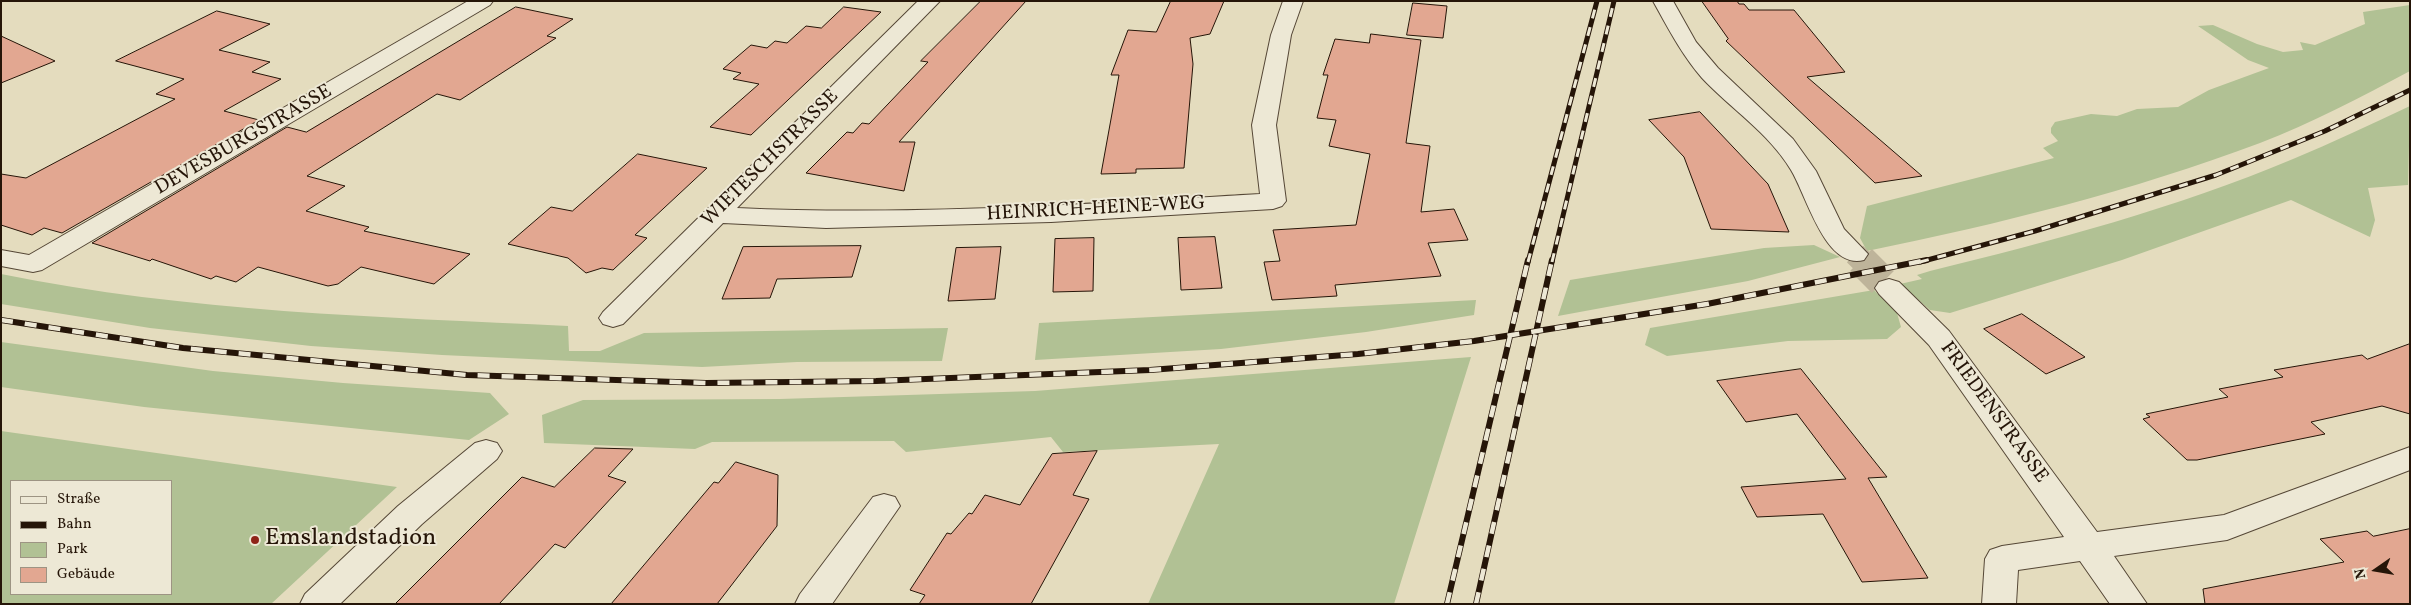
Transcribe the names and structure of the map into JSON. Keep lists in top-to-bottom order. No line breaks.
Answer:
{"streets":{"street":["DEVESBURGSTRASSE","WIETESCHSTRASSE","HEINRICH-HEINE-WEG","FRIEDENSTRASSE"]},"crossings":[["WIETESCHSTRASSE","HEINRICH-HEINE-WEG"]],"places":["Emslandstadion"],"legend":["Straße","Bahn","Park","Gebäude"],"north":"left"}
